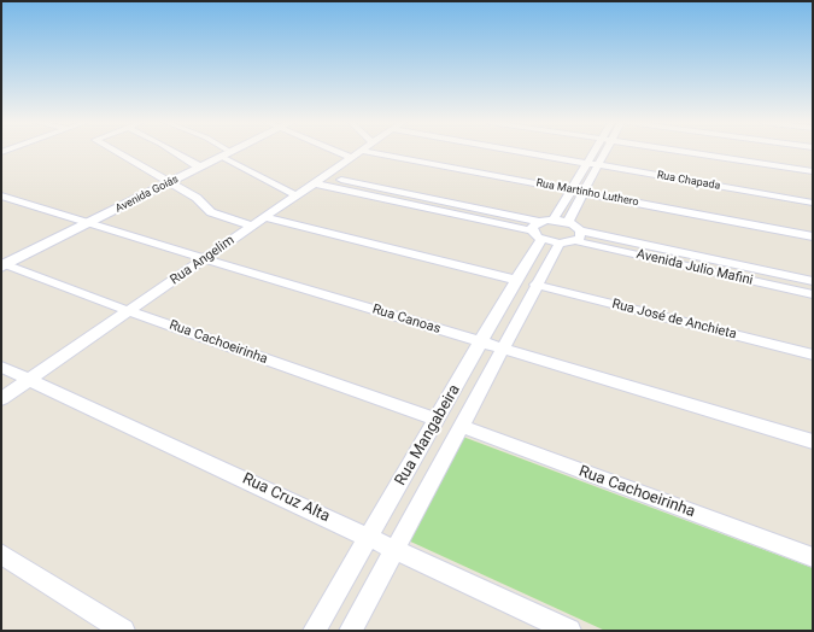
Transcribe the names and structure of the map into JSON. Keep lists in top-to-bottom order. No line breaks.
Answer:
{"streets":{"street":["Rua Chapada","Rua Martinho Luthero","Avenida Goiás","Rua Angelim","Avenida Julio Mafini","Rua Canoas","Rua José de Anchieta","Rua Cachoeirinha","Rua Mangabeira","Rua Cruz Alta"]},"crossings":[["Avenida Goiás","Rua Canoas"],["Avenida Goiás","Rua Cachoeirinha"],["Rua Angelim","Rua Canoas"],["Rua Angelim","Rua Cachoeirinha"],["Rua Angelim","Rua Cruz Alta"],["Rua Canoas","Rua Mangabeira"],["Rua José de Anchieta","Rua Mangabeira"],["Rua Cachoeirinha","Rua Mangabeira"],["Rua Mangabeira","Rua Cruz Alta"]]}
